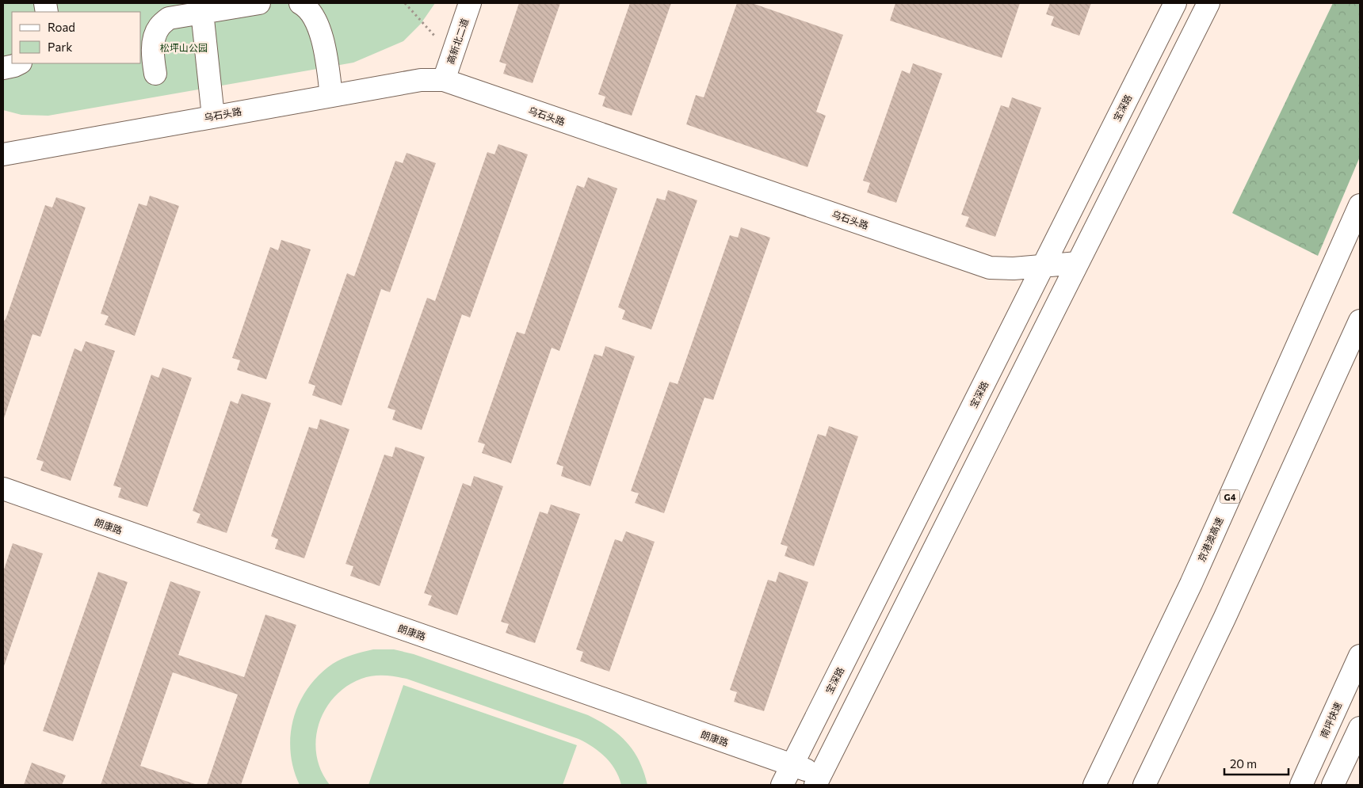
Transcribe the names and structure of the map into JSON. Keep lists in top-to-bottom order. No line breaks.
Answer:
{"streets":{"main road":["高新北二道","宝深路","乌石头路","G4","朗康路","京港澳高速","南坪快速"]},"crossings":[["高新北二道","乌石头路"],["宝深路","乌石头路"],["宝深路","朗康路"]],"parks":["松坪山公园"],"legend":["Road","Park"],"scale_bar":"20 m"}
